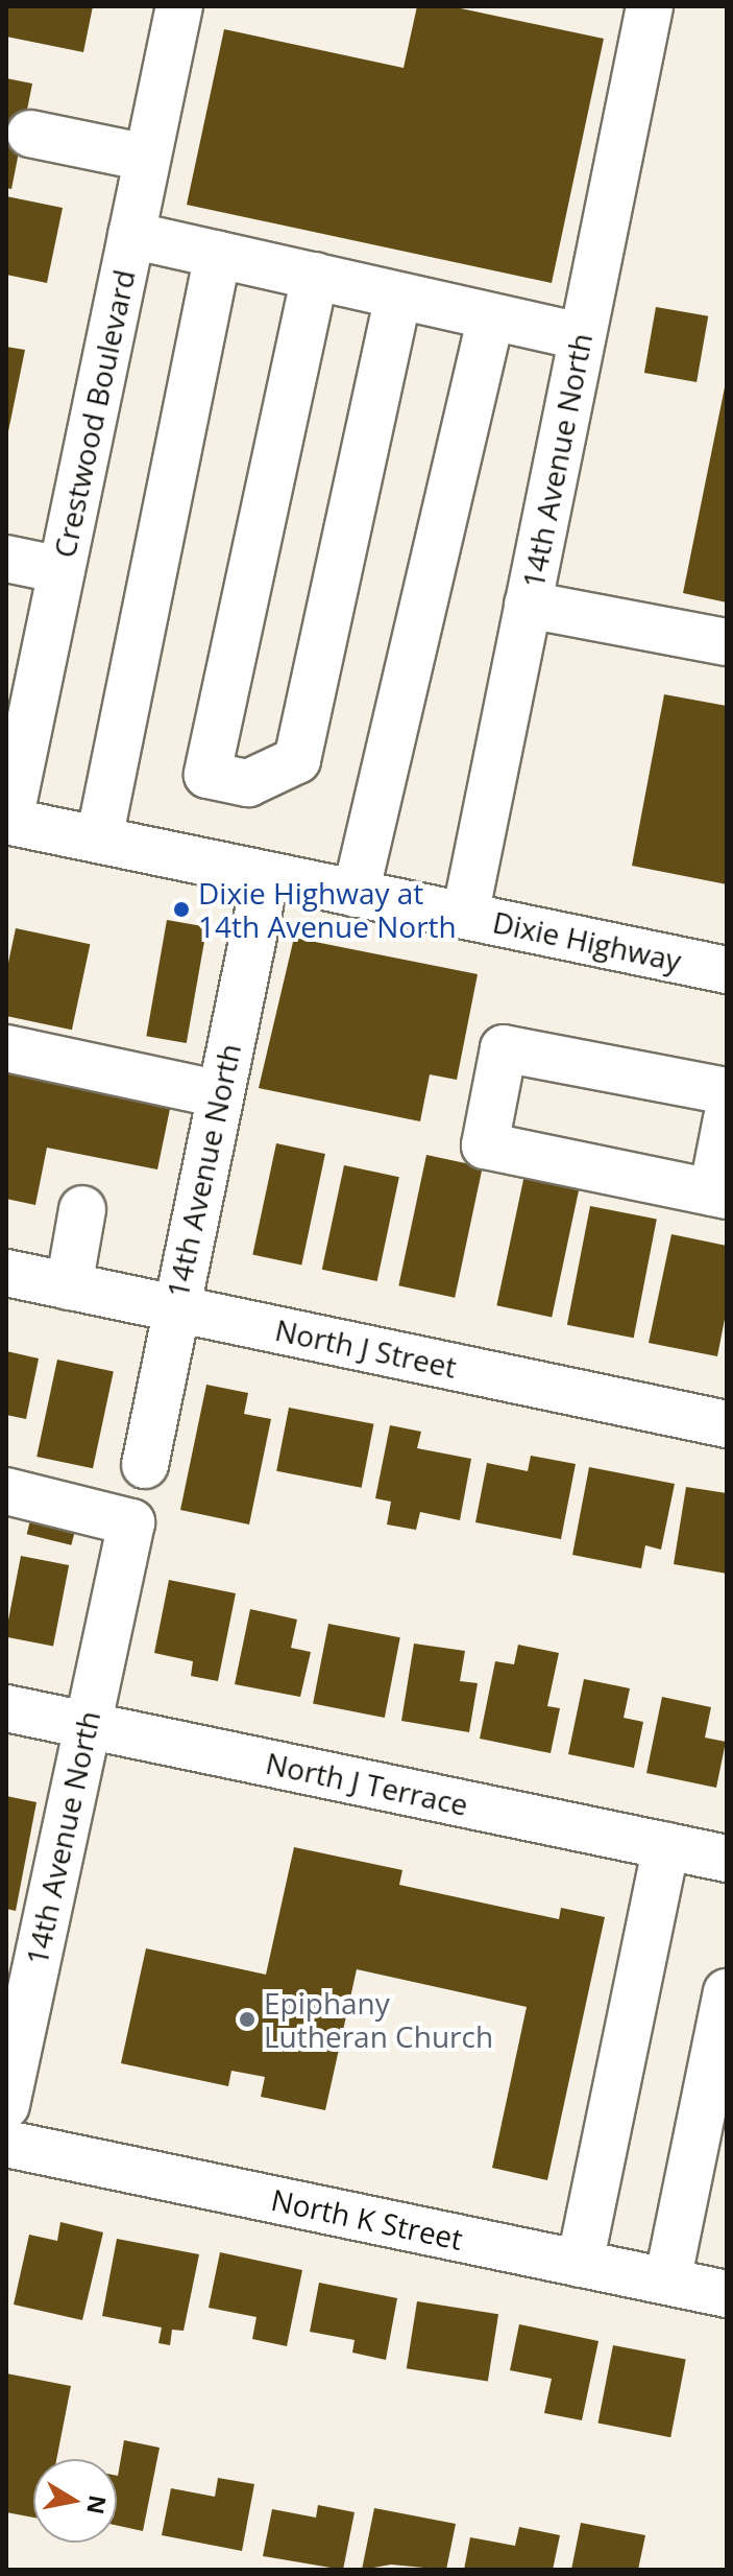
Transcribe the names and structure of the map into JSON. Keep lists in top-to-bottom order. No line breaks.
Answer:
{"streets":{"street":["Crestwood Boulevard","14th Avenue North","Dixie Highway","North J Street","North J Terrace","North K Street"]},"crossings":[["Crestwood Boulevard","Dixie Highway"],["14th Avenue North","Dixie Highway"],["14th Avenue North","North J Street"],["14th Avenue North","North J Terrace"]],"places":["Dixie Highway at 14th Avenue North","Epiphany Lutheran Church"],"north":"right"}
